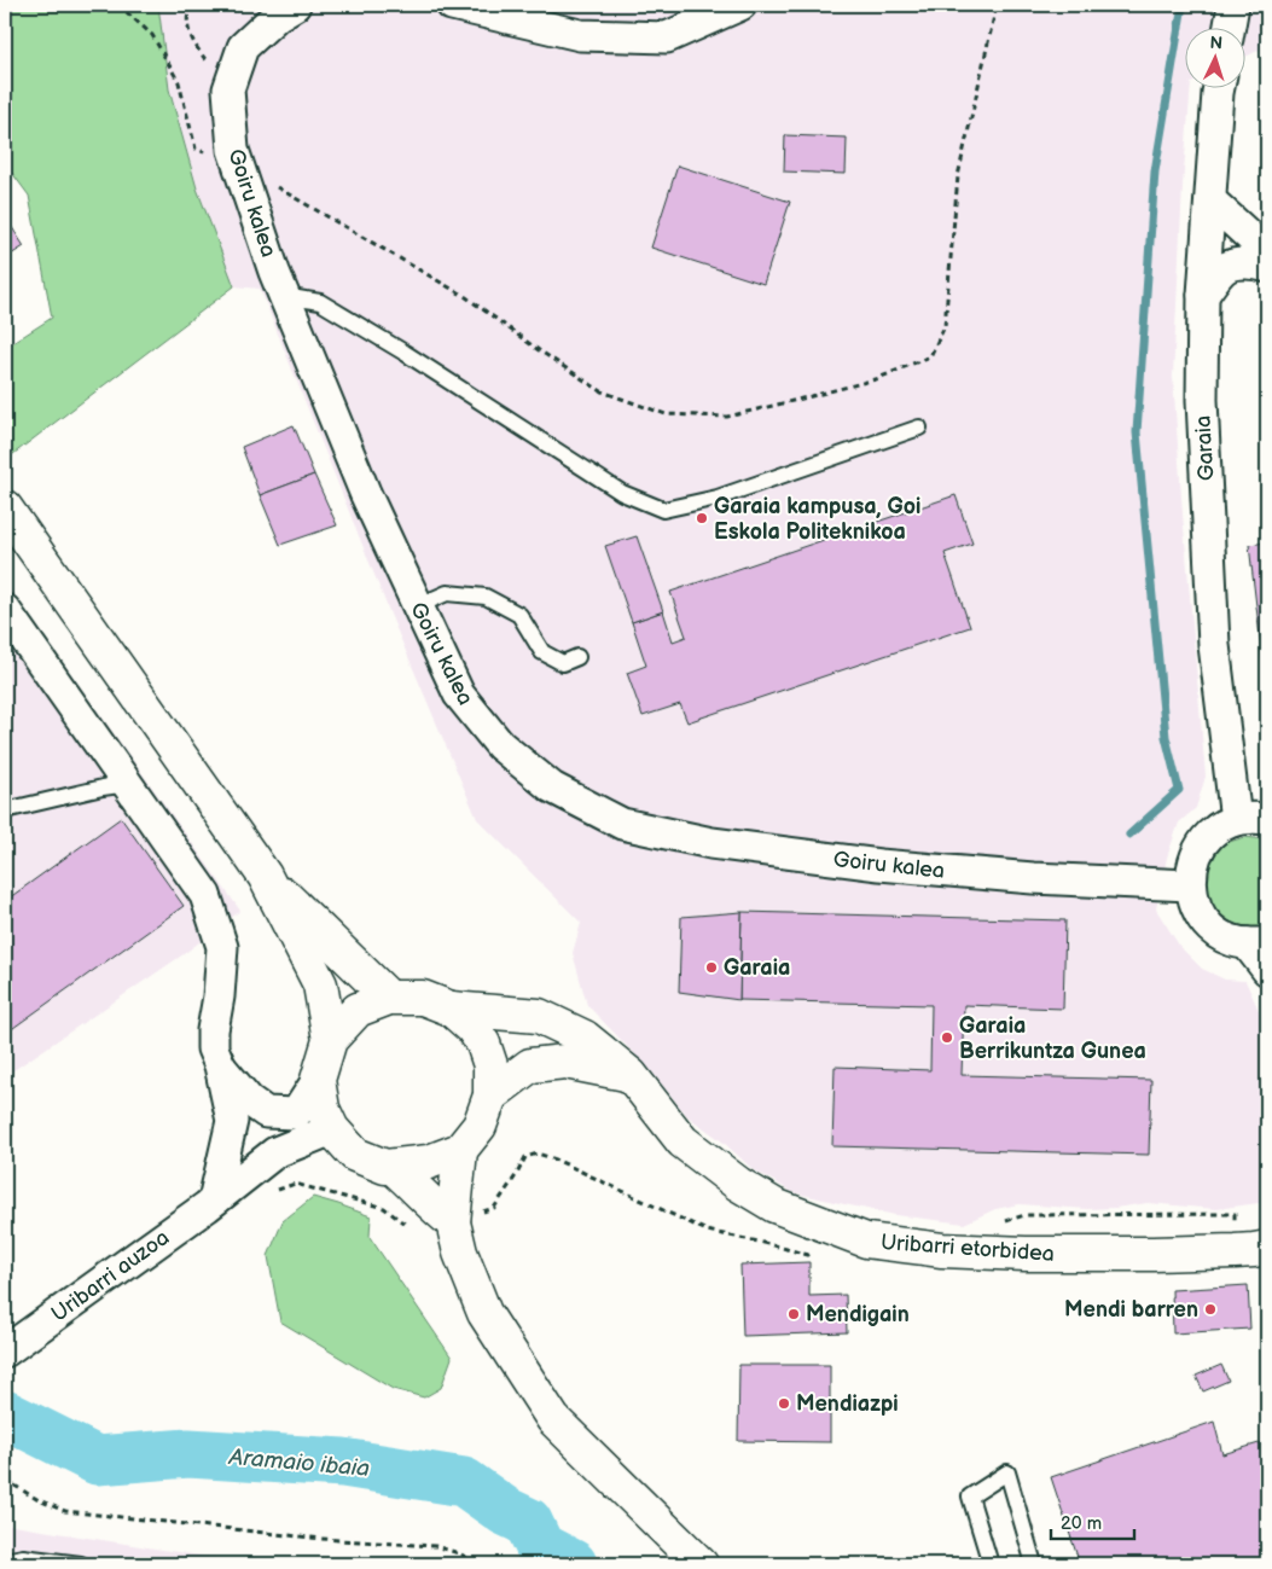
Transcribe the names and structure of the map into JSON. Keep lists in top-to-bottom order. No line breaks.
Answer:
{"streets":{"main road":["Uribarri etorbidea"],"street":["Goiru kalea","Garaia","Uribarri auzoa"]},"water":["Aramaio ibaia"],"places":["Garaia kampusa, Goi Eskola Politeknikoa","Garaia","Garaia Berrikuntza Gunea","Mendi barren","Mendigain","Mendiazpi"],"scale_bar":"20 m","north":"top"}
